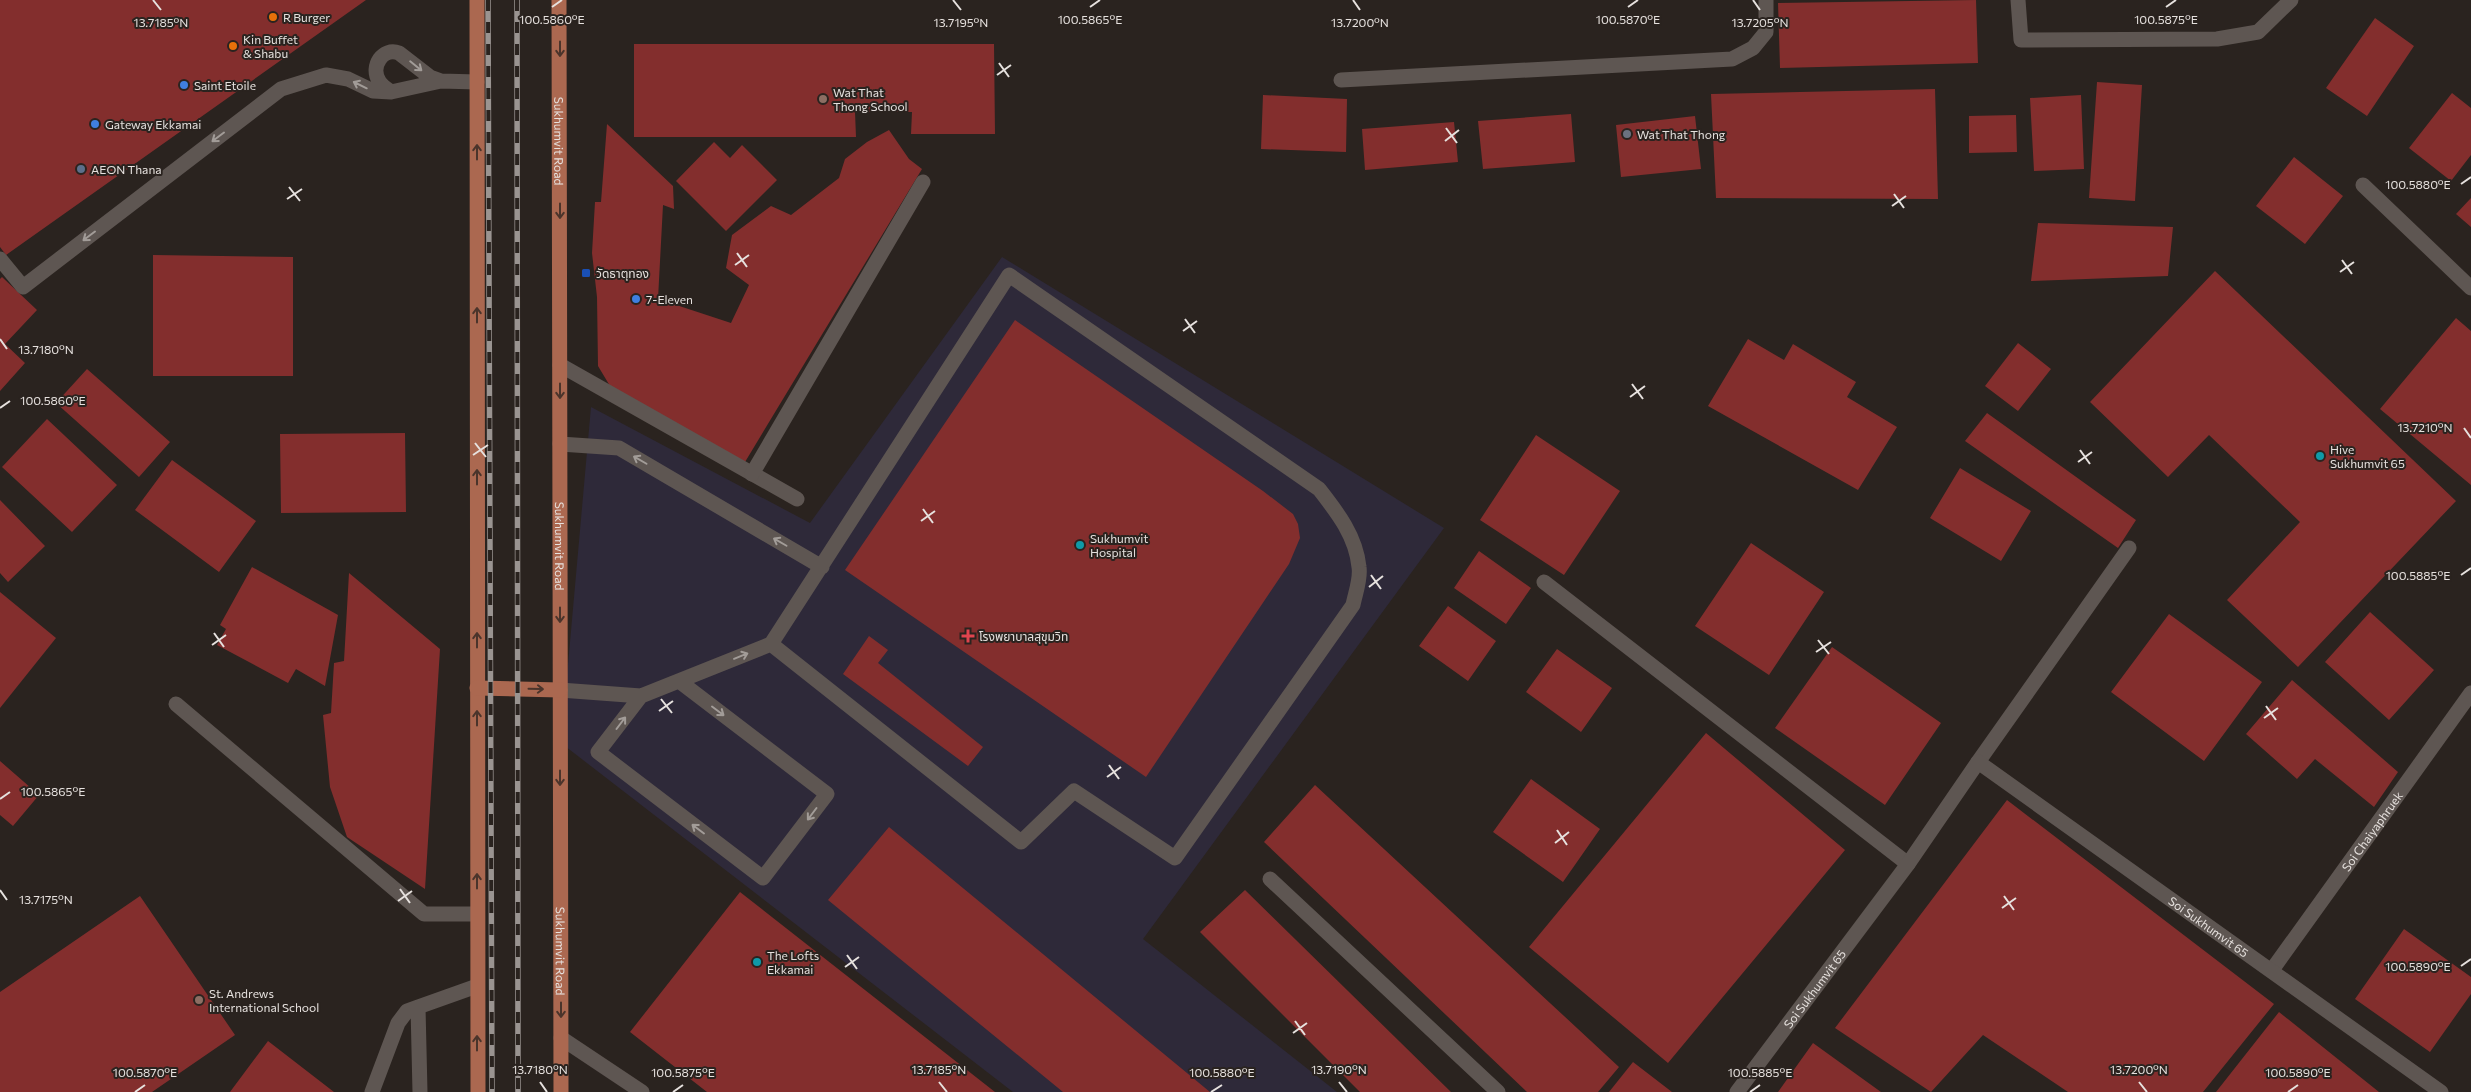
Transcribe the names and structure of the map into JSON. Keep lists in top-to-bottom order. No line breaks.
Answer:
{"streets":{"main road":["Sukhumvit Road"],"street":["Soi Chaiyaphruek","Soi Sukhumvit 65"]},"crossings":[["Soi Chaiyaphruek","Soi Sukhumvit 65"]],"places":{"other":["R Burger","Kin Buffet & Shabu","Saint Etoile","Wat That Thong School","Gateway Ekkamai","Wat That Thong","AEON Thana","7-Eleven","Hive Sukhumvit 65","Sukhumvit Hospital","The Lofts Ekkamai","St. Andrews International School"],"transit":["วัดธาตุทอง"],"health":["โรงพยาบาลสุขุมวิท"]},"coordinates":["100.5860°E","100.5865°E","100.5870°E","100.5875°E","13.7185°N","13.7195°N","13.7200°N","13.7205°N","100.5880°E","13.7180°N","13.7210°N","100.5885°E","13.7175°N","100.5890°E","13.7190°N"]}
